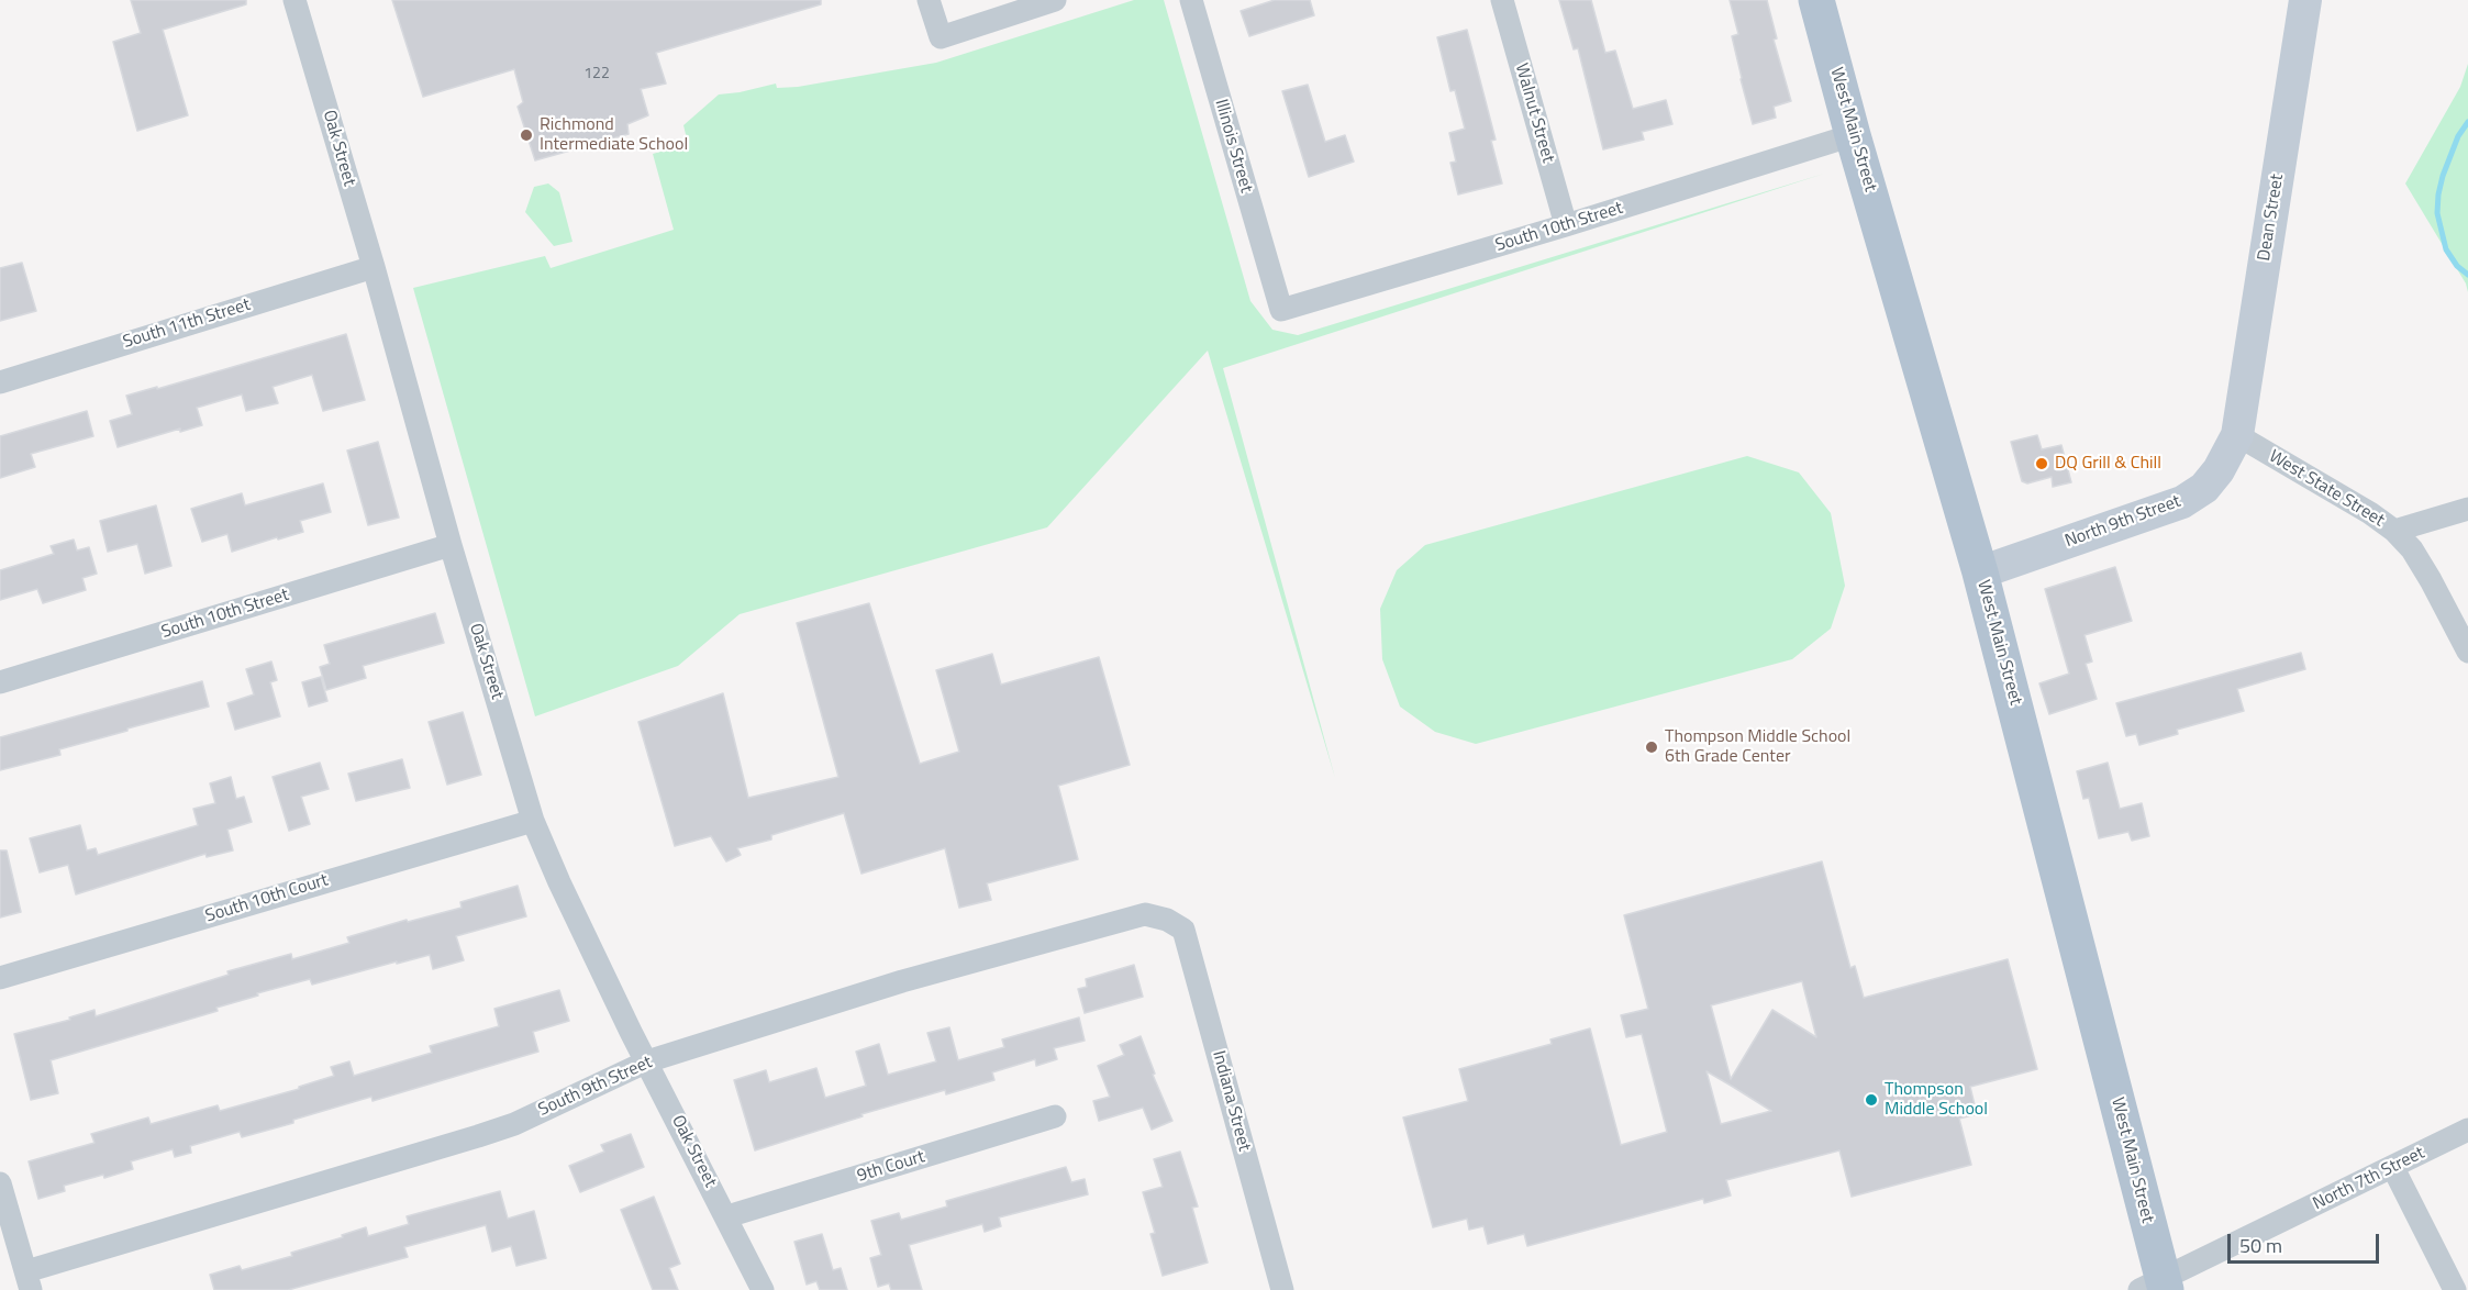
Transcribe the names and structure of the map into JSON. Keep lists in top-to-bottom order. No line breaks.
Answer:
{"streets":{"main road":["West Main Street"],"street":["Walnut Street","Illinois Street","Oak Street","Dean Street","South 10th Street","South 11th Street","West State Street","North 9th Street","South 10th Court","South 9th Street","Indiana Street","9th Court","North 7th Street"]},"crossings":[["Walnut Street","South 10th Street"],["West Main Street","South 10th Street"],["West Main Street","North 9th Street"],["West Main Street","North 7th Street"],["Illinois Street","South 10th Street"],["Oak Street","South 10th Street"],["Oak Street","South 11th Street"],["Oak Street","South 10th Court"],["Oak Street","South 9th Street"],["Oak Street","9th Court"],["Dean Street","West State Street"],["Dean Street","North 9th Street"],["West State Street","North 9th Street"],["South 9th Street","Indiana Street"]],"places":["Richmond Intermediate School","DQ Grill & Chill","Thompson Middle School 6th Grade Center","Thompson Middle School"],"house_numbers":["122"],"scale_bar":"50 m"}
